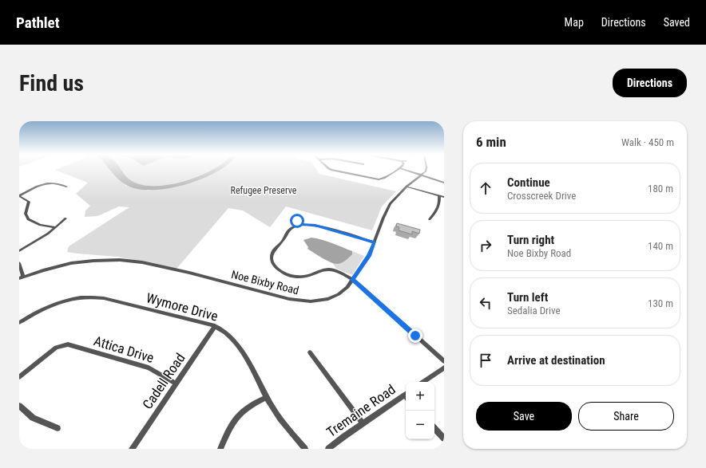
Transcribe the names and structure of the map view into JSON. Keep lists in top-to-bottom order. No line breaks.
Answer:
{"streets":{"street":["Noe Bixby Road","Wymore Drive","Attica Drive","Cadell Road","Tremaine Road"]},"crossings":[["Wymore Drive","Cadell Road"],["Attica Drive","Cadell Road"]],"parks":["Refugee Preserve"],"page":{"header":"Pathlet","nav":["Map","Directions","Saved"],"buttons":["Directions",["Save","Share"]],"title":"Find us","heading":["6 min","Walk · 450 m"],"list":[["Continue","Crosscreek Drive","180 m"],["Turn right","Noe Bixby Road","140 m"],["Turn left","Sedalia Drive","130 m"],"Arrive at destination"],"map_buttons":["+","−"]}}
